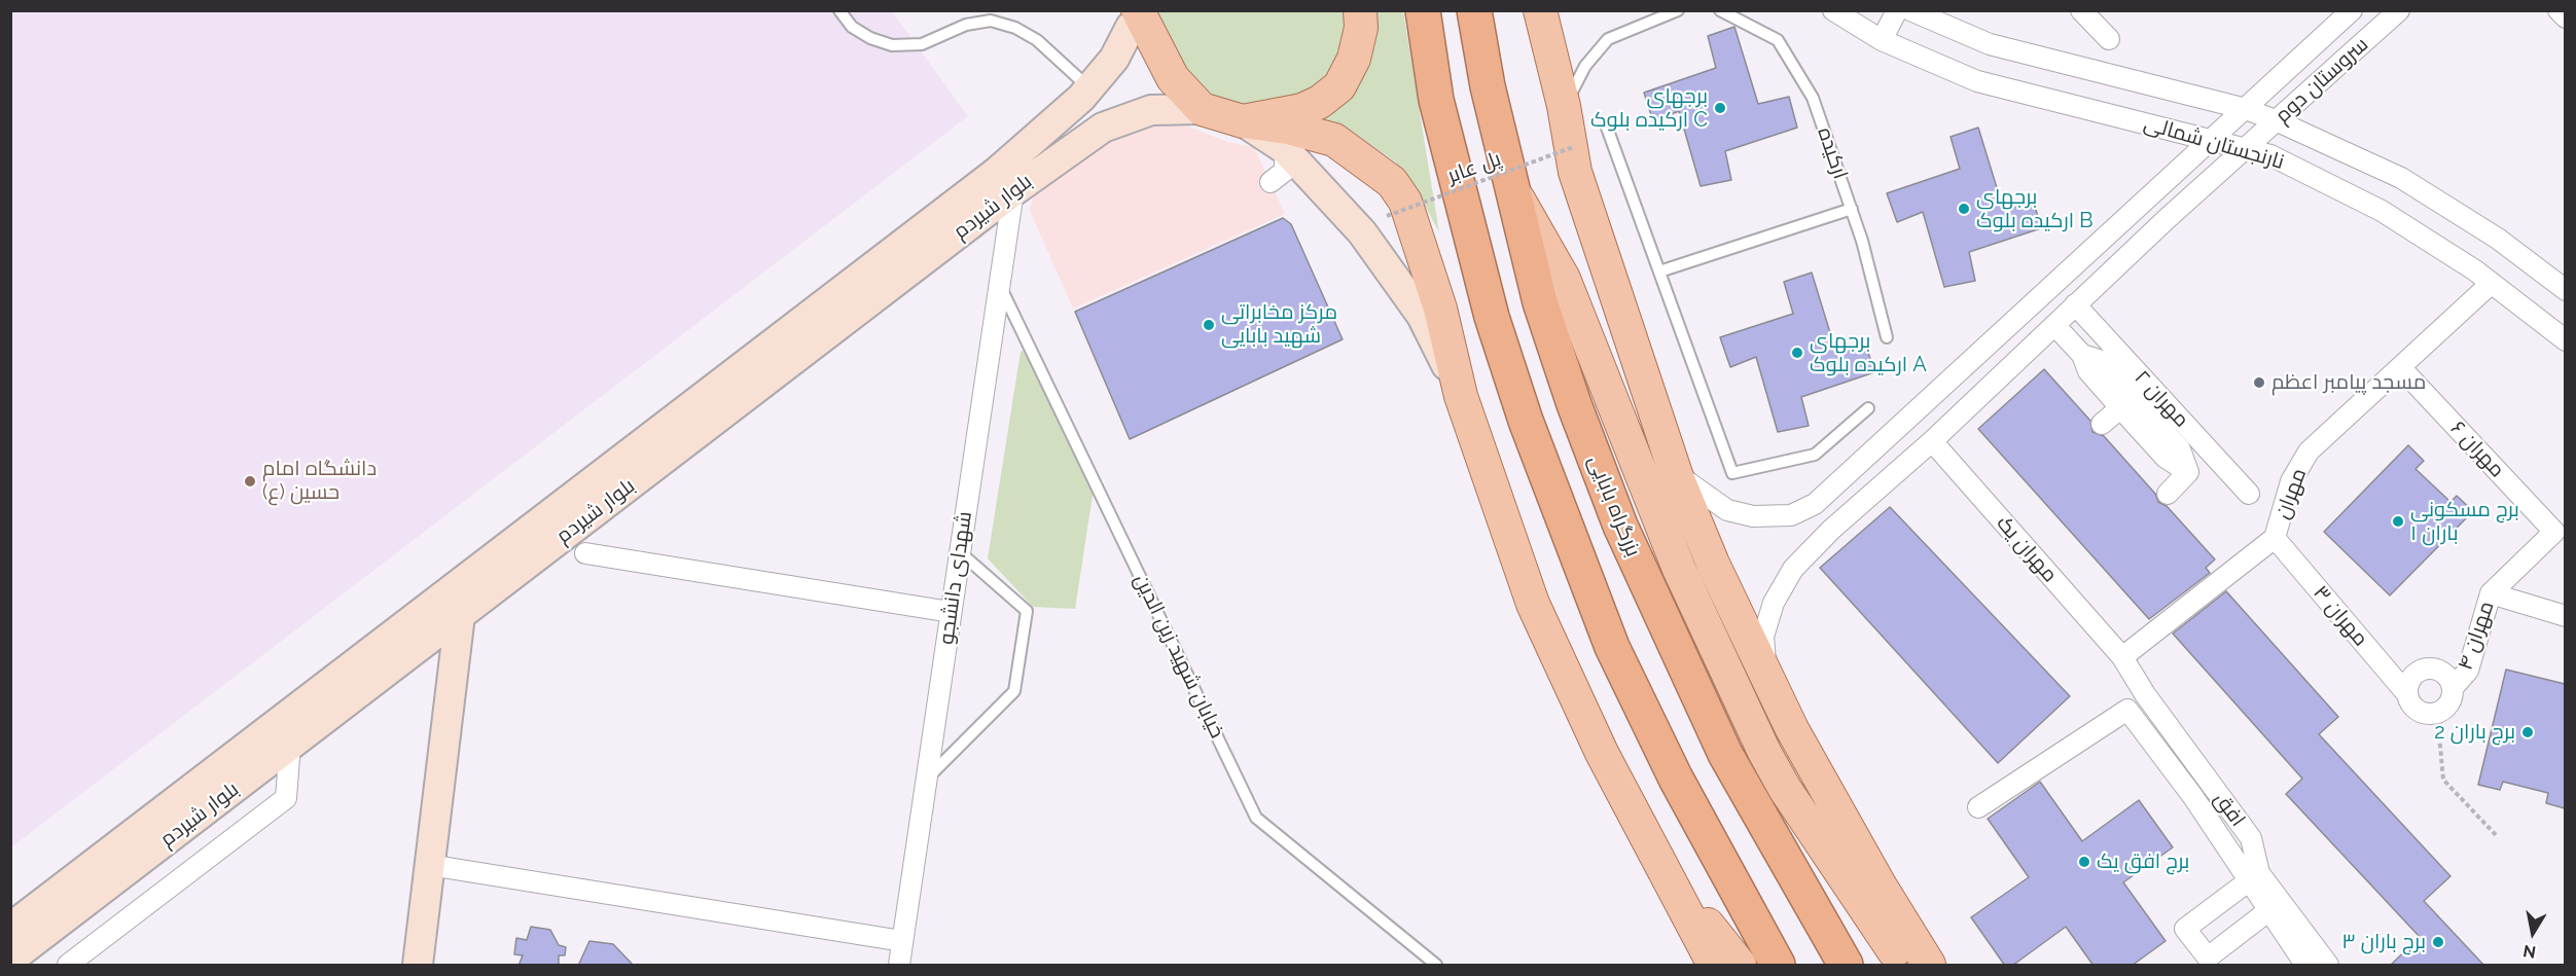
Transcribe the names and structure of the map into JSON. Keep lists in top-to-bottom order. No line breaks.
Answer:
{"streets":{"highway":["بزرگراه بابایی"],"main road":["بلوار شیردم"],"street":["سروستان دوم","نارنجستان شمالی","مهران ۲","مهران ۶","مهران","مهران یک","شهدای دانشجو","مهران ۳","مهران ۴","افق"],"lane":["ارکیده","خیابان شهید زین الدین"],"path":["پل عابر"]},"crossings":[["سروستان دوم","نارنجستان شمالی"],["سروستان دوم","مهران ۲"],["سروستان دوم","مهران یک"],["نارنجستان شمالی","مهران"],["بلوار شیردم","شهدای دانشجو"],["مهران ۶","مهران"],["مهران ۶","مهران ۴"],["مهران","مهران یک"],["مهران","مهران ۳"],["مهران","افق"],["مهران یک","افق"],["شهدای دانشجو","خیابان شهید زین الدین"],["مهران ۳","مهران ۴"]],"places":["برجهای ارکیده بلوک C","برجهای ارکیده بلوک B","مرکز مخابراتی شهید بابایی","برجهای ارکیده بلوک A","مسجد پیامبر اعظم","دانشگاه امام حسین (ع)","برج مسکونی باران ۱","برج باران 2","برج افق یک","برج باران ۳"],"north":"bottom"}
